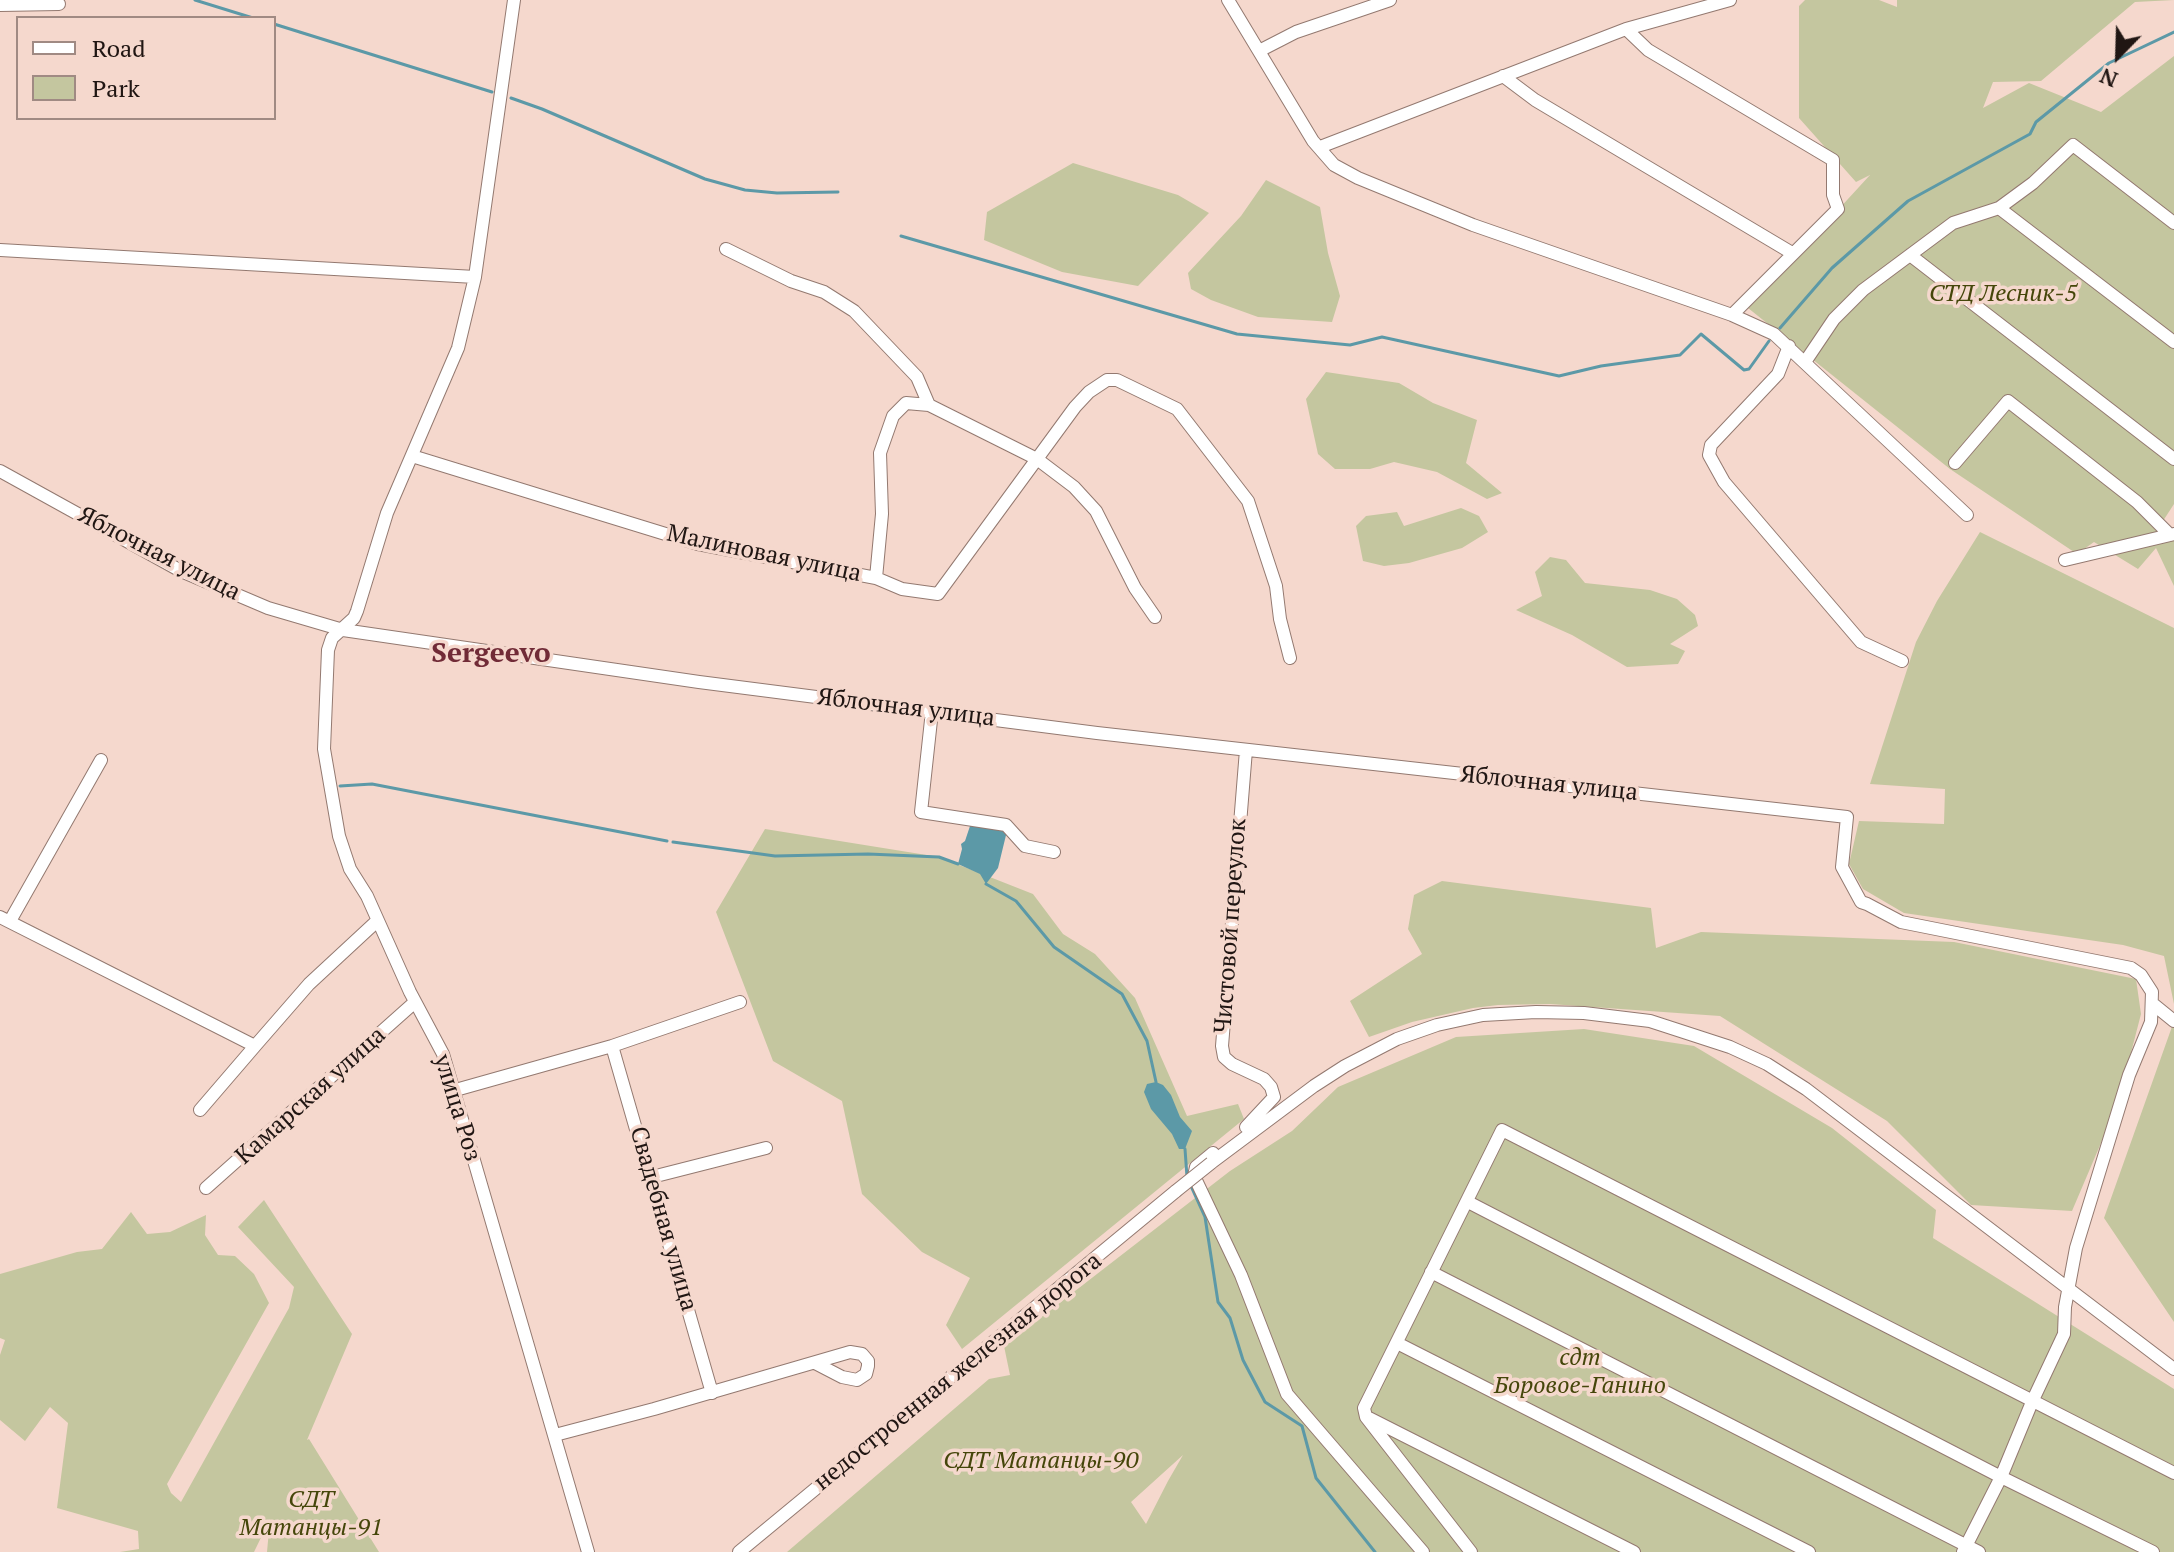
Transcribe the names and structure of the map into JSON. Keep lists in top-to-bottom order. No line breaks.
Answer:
{"streets":{"street":["Яблочная улица","Малиновая улица","Чистовой переулок","Камарская улица","улица Роз","Свадебная улица","недостроенная железная дорога"]},"crossings":[["Яблочная улица","Чистовой переулок"],["Яблочная улица","улица Роз"],["Малиновая улица","улица Роз"],["Камарская улица","улица Роз"]],"districts":["Sergeevo"],"parks":["СТД Лесник-5","сдт Боровое-Ганино","СДТ Матанцы-90","СДТ Матанцы-91"],"legend":["Road","Park"],"north":"bottom left"}
